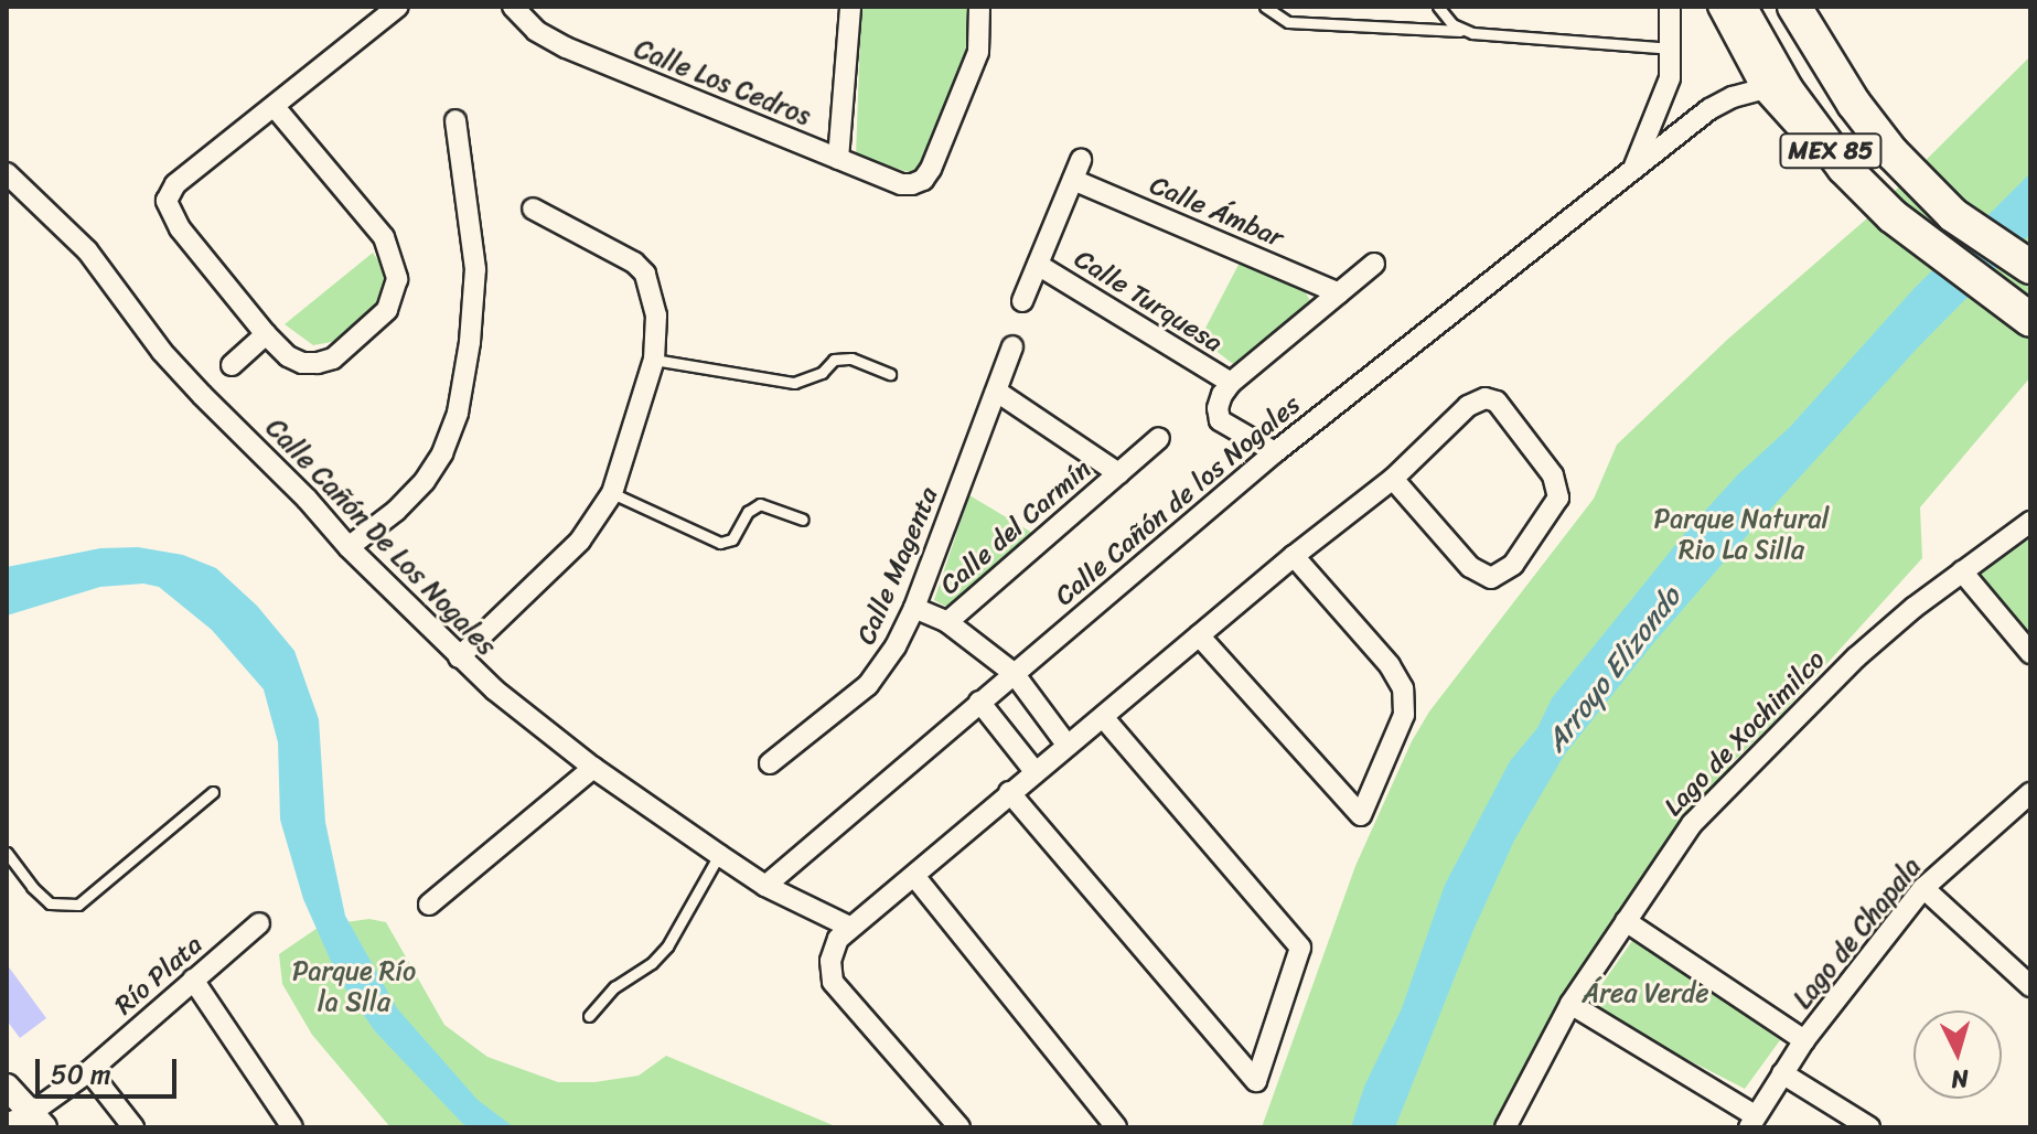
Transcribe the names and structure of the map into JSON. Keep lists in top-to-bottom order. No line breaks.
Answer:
{"streets":{"highway":["MEX 85"],"street":["Calle Los Cedros","Calle Ámbar","Calle Turquesa","Calle Cañón de los Nogales","Calle del Carmín","Calle Cañón De Los Nogales","Calle Magenta","Lago de Xochimilco","Lago de Chapala","Río Plata"]},"crossings":[["Calle Ámbar","Calle Turquesa"],["Calle Turquesa","Calle Cañón de los Nogales"],["Calle Cañón de los Nogales","Calle Cañón De Los Nogales"]],"water":["Arroyo Elizondo"],"parks":["Parque Natural Rio La Silla","Parque Río la Slla","Área Verde"],"scale_bar":"50 m","north":"bottom"}
